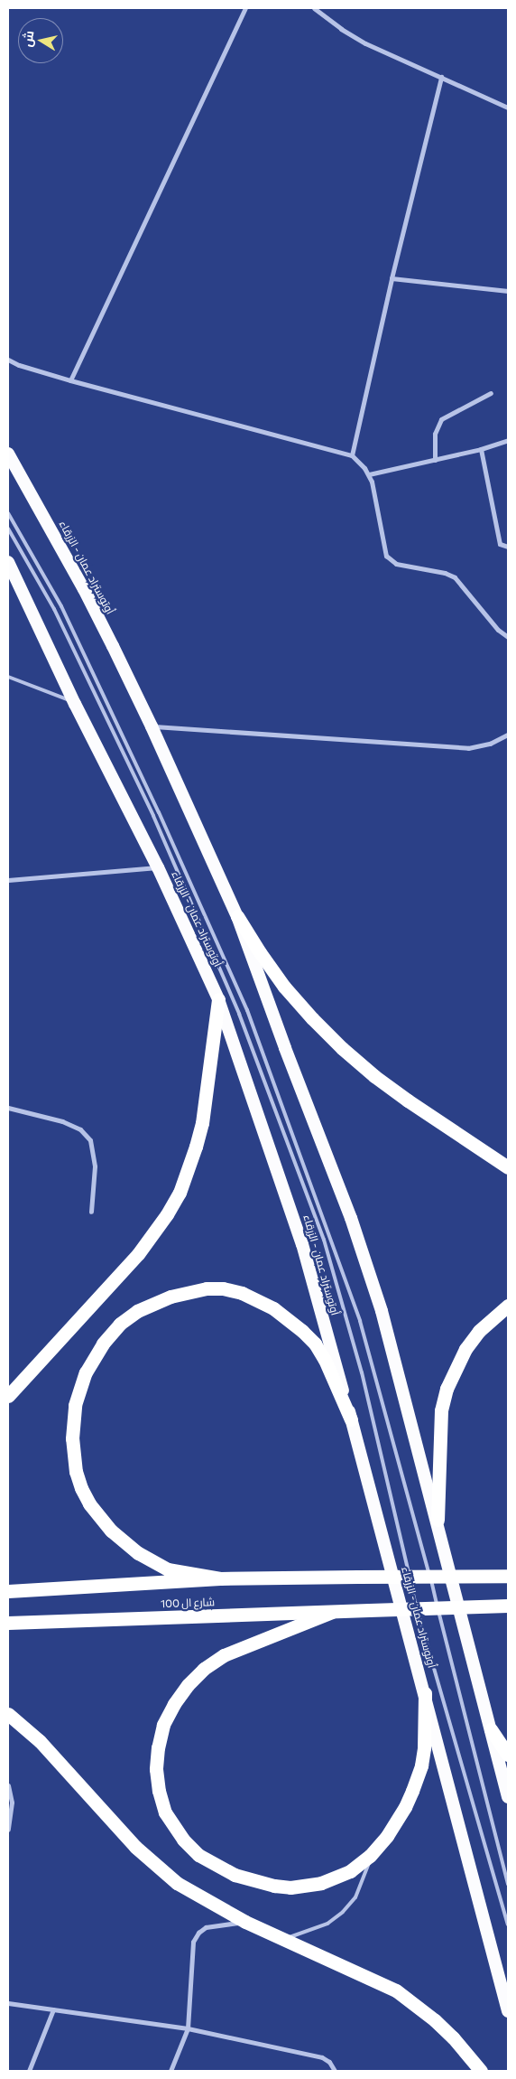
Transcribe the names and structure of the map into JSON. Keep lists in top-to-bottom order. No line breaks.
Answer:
{"streets":{"highway":["أوتوستراد عمان - الزرقاء","شارع ال 100"]},"north":"left"}
